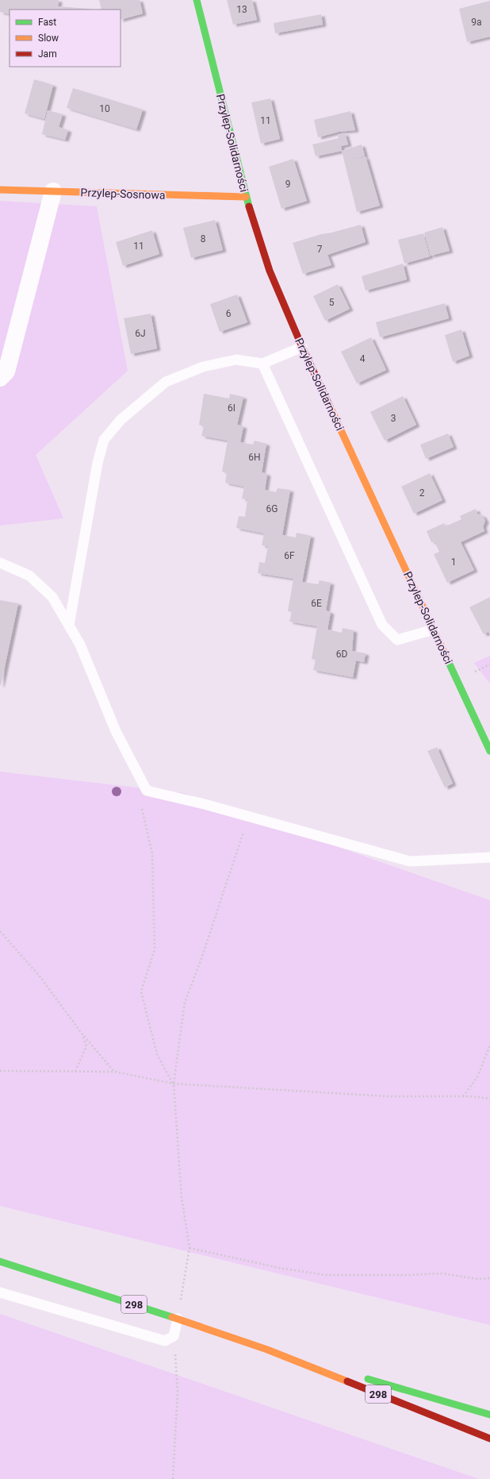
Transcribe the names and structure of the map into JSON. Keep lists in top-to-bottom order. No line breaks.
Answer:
{"streets":{"main road":["Przylep-Solidarności","Przylep-Sosnowa","298"]},"crossings":[["Przylep-Solidarności","Przylep-Sosnowa"]],"house_numbers":["13","9a","10","11","9","8","11","7","5","6","6J","4","6I","3","6H","2","6G","6F","1","6E","6D"],"legend":["Fast","Slow","Jam"]}
